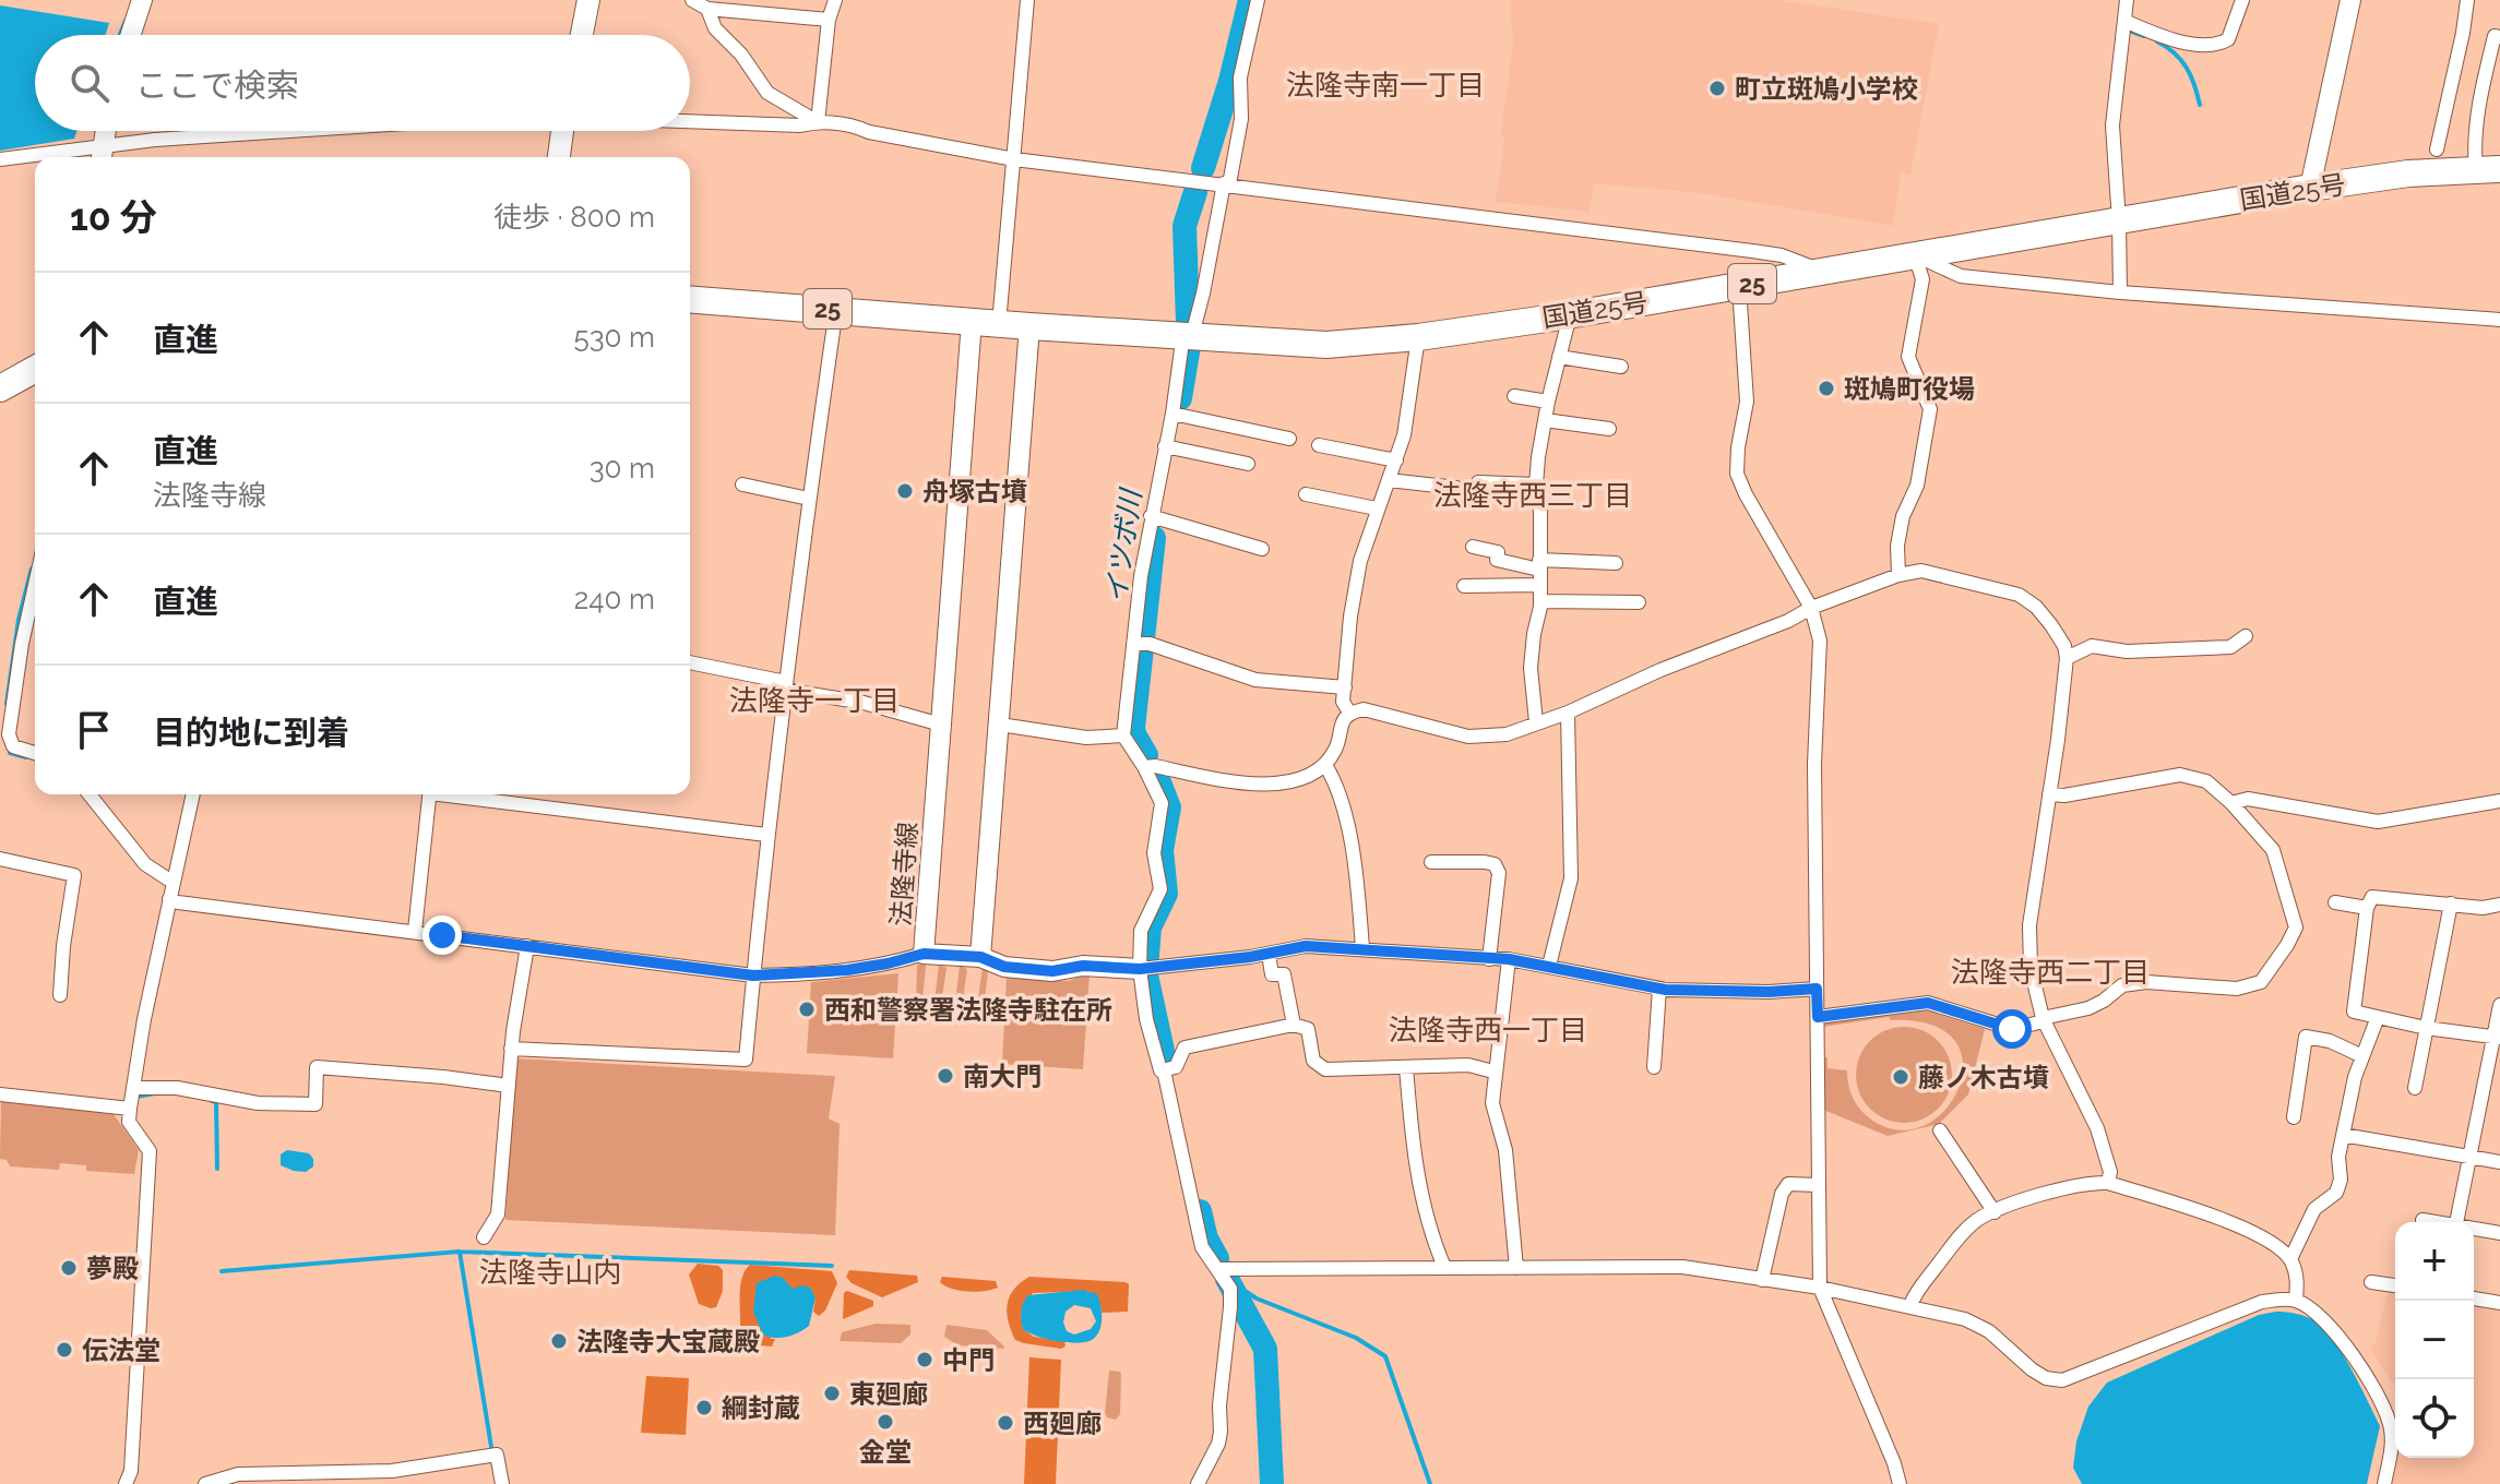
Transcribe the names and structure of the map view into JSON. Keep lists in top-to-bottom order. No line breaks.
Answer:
{"streets":{"highway":["国道25号","25"],"main road":["法隆寺線"]},"crossings":[["国道25号","法隆寺線"]],"districts":["法隆寺南一丁目","法隆寺西三丁目","法隆寺一丁目","法隆寺西二丁目","法隆寺西一丁目","法隆寺山内"],"water":["イツボ川"],"places":["町立斑鳩小学校","斑鳩町役場","舟塚古墳","西和警察署法隆寺駐在所","南大門","藤ノ木古墳","夢殿","法隆寺大宝蔵殿","伝法堂","中門","東廻廊","綱封蔵","金堂","西廻廊"],"page":{"search":"ここで検索","heading":["10 分","徒歩 · 800 m"],"list":[["直進","530 m"],["直進","法隆寺線","30 m"],["直進","240 m"],"目的地に到着"],"map_buttons":["+","−"]}}
